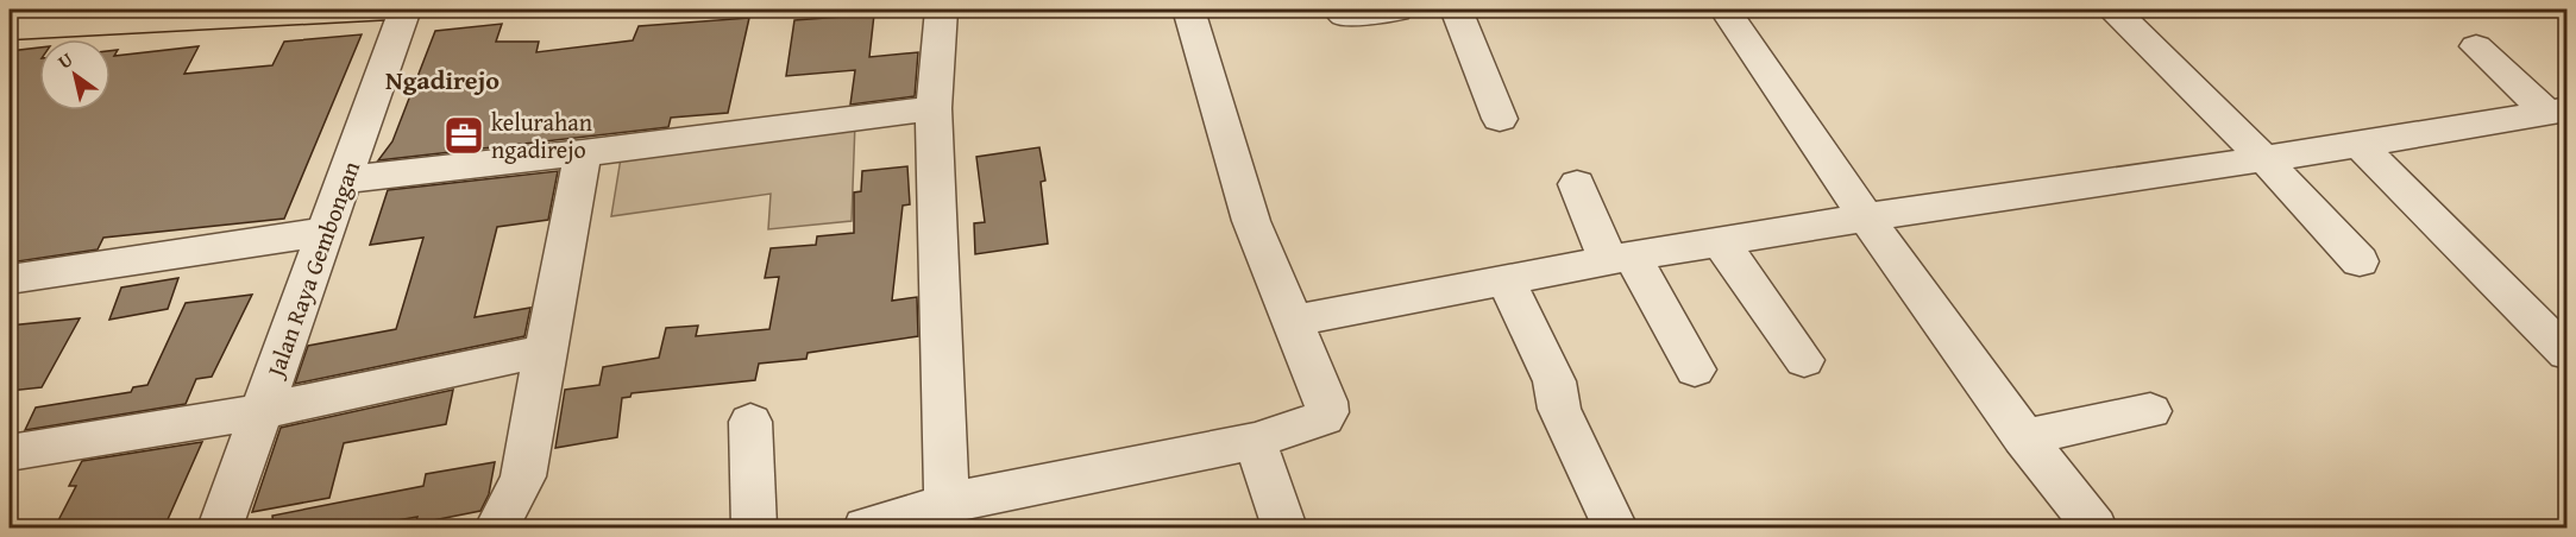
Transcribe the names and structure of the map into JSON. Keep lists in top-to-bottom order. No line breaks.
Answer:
{"streets":{"street":["Jalan Raya Gembongan"]},"districts":["Ngadirejo"],"places":{"office":["kelurahan ngadirejo"]},"north":"top left"}
